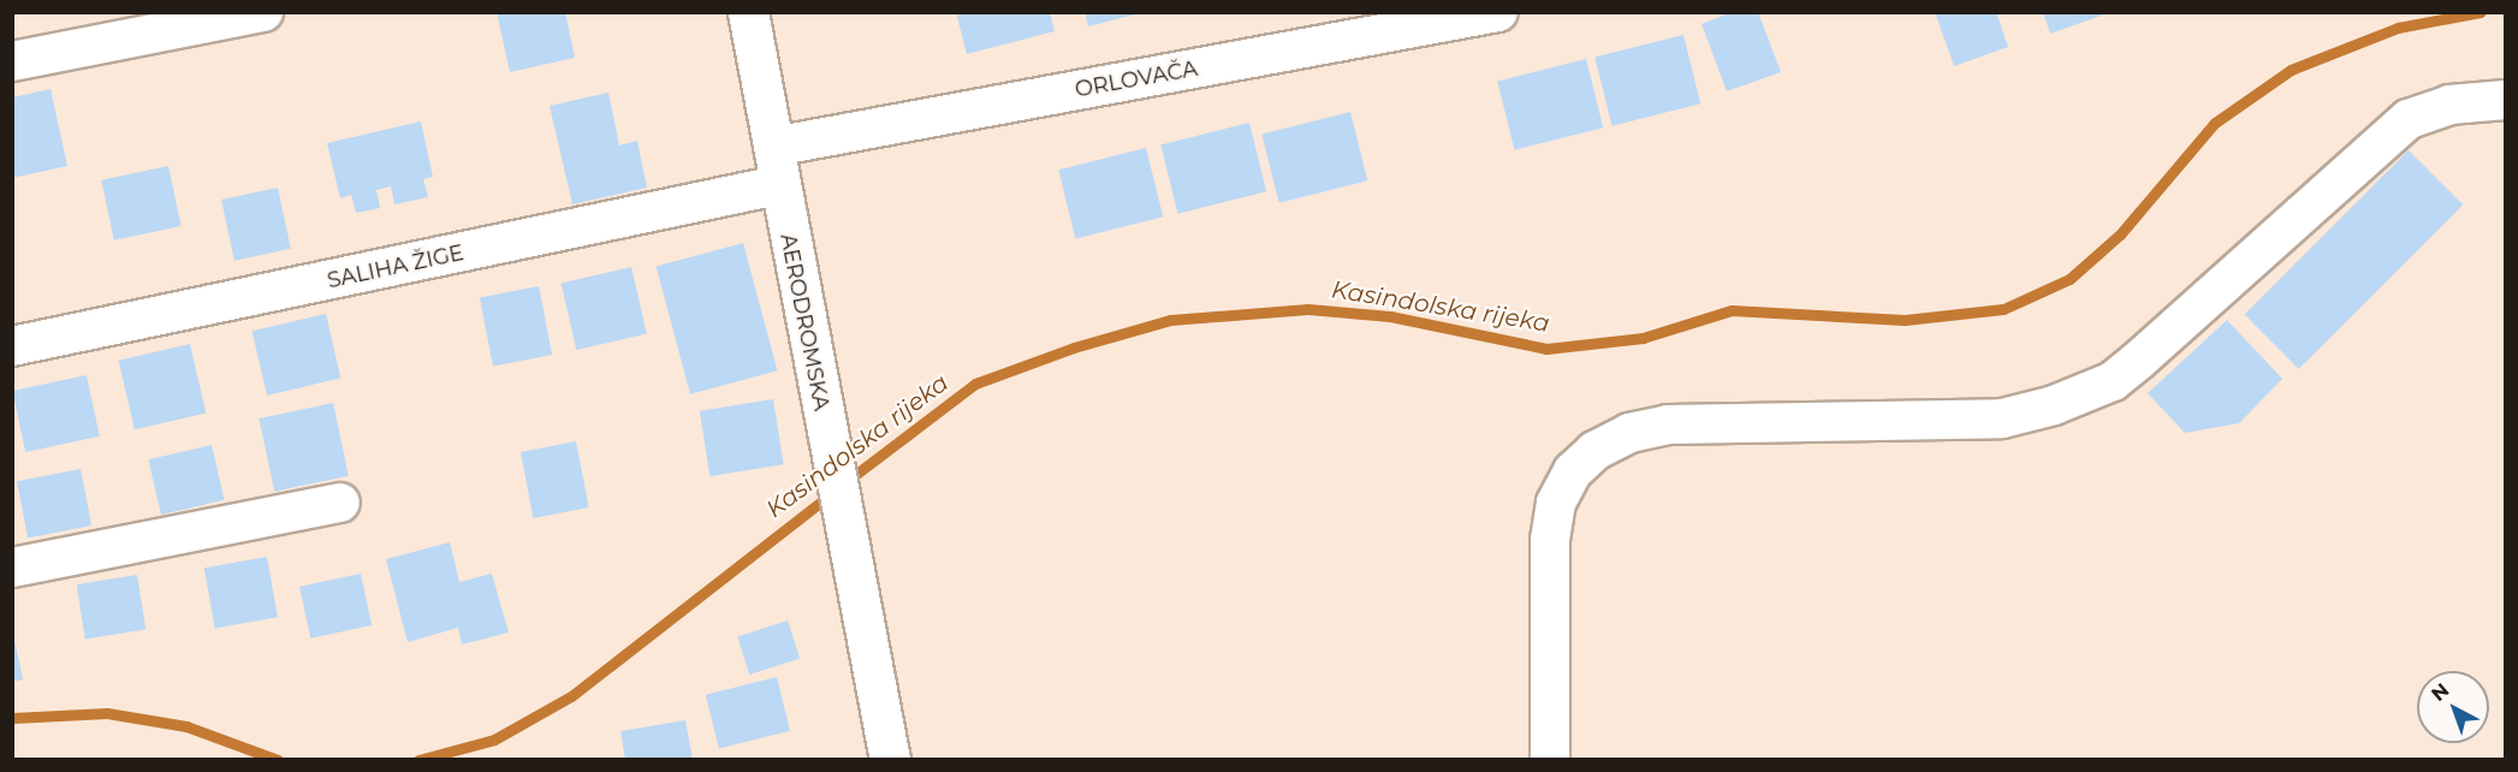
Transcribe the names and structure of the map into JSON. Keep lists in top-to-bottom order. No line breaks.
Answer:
{"streets":{"street":["ORLOVAČA","SALIHA ŽIGE","AERODROMSKA"]},"crossings":[["ORLOVAČA","AERODROMSKA"],["SALIHA ŽIGE","AERODROMSKA"]],"water":["Kasindolska rijeka"],"north":"top left"}
